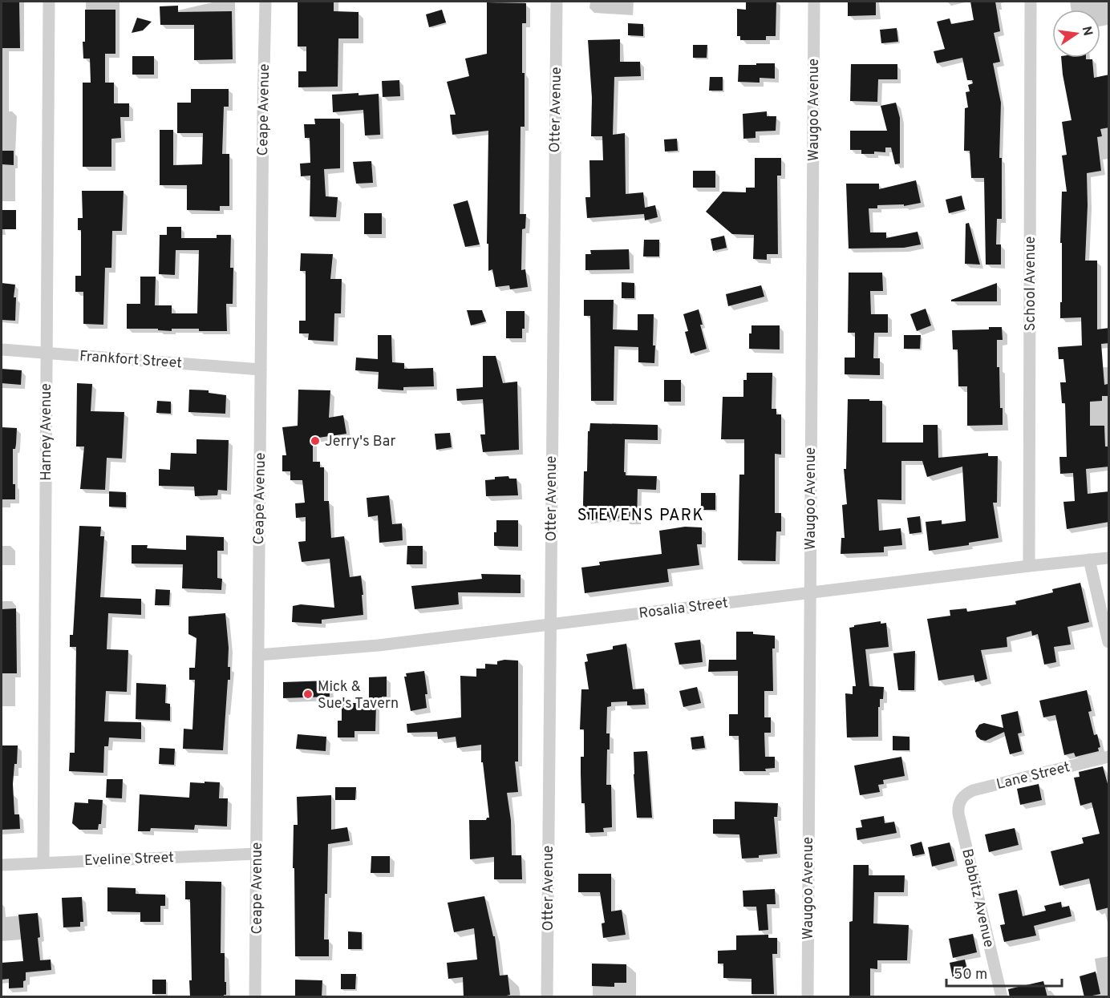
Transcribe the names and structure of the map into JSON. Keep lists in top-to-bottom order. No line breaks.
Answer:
{"streets":{"street":["Ceape Avenue","Otter Avenue","Waugoo Avenue","School Avenue","Frankfort Street","Harney Avenue","Rosalia Street","Lane Street","Eveline Street","Babbitz Avenue"]},"crossings":[["Ceape Avenue","Frankfort Street"],["Ceape Avenue","Rosalia Street"],["Ceape Avenue","Eveline Street"],["Otter Avenue","Rosalia Street"],["Waugoo Avenue","Rosalia Street"],["School Avenue","Rosalia Street"],["Frankfort Street","Harney Avenue"],["Harney Avenue","Eveline Street"],["Lane Street","Babbitz Avenue"]],"districts":["STEVENS PARK"],"places":["Jerry's Bar","Mick & Sue's Tavern"],"scale_bar":"50 m","north":"right"}
